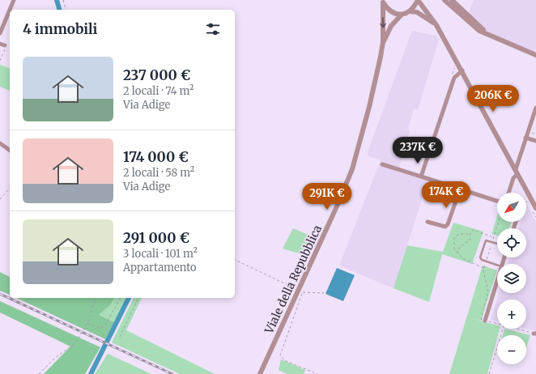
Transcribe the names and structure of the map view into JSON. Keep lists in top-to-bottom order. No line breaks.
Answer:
{"streets":{"street":["Viale della Repubblica"]},"north":"bottom left","page":{"heading":"4 immobili","list":[{"name":"237 000 €","note":"2 locali · 74 m² · Via Adige"},{"name":"174 000 €","note":"2 locali · 58 m² · Via Adige"},{"name":"291 000 €","note":"3 locali · 101 m² · Appartamento"}],"price":["206K €","237K €","174K €","291K €"],"map_buttons":["+","−"]}}
